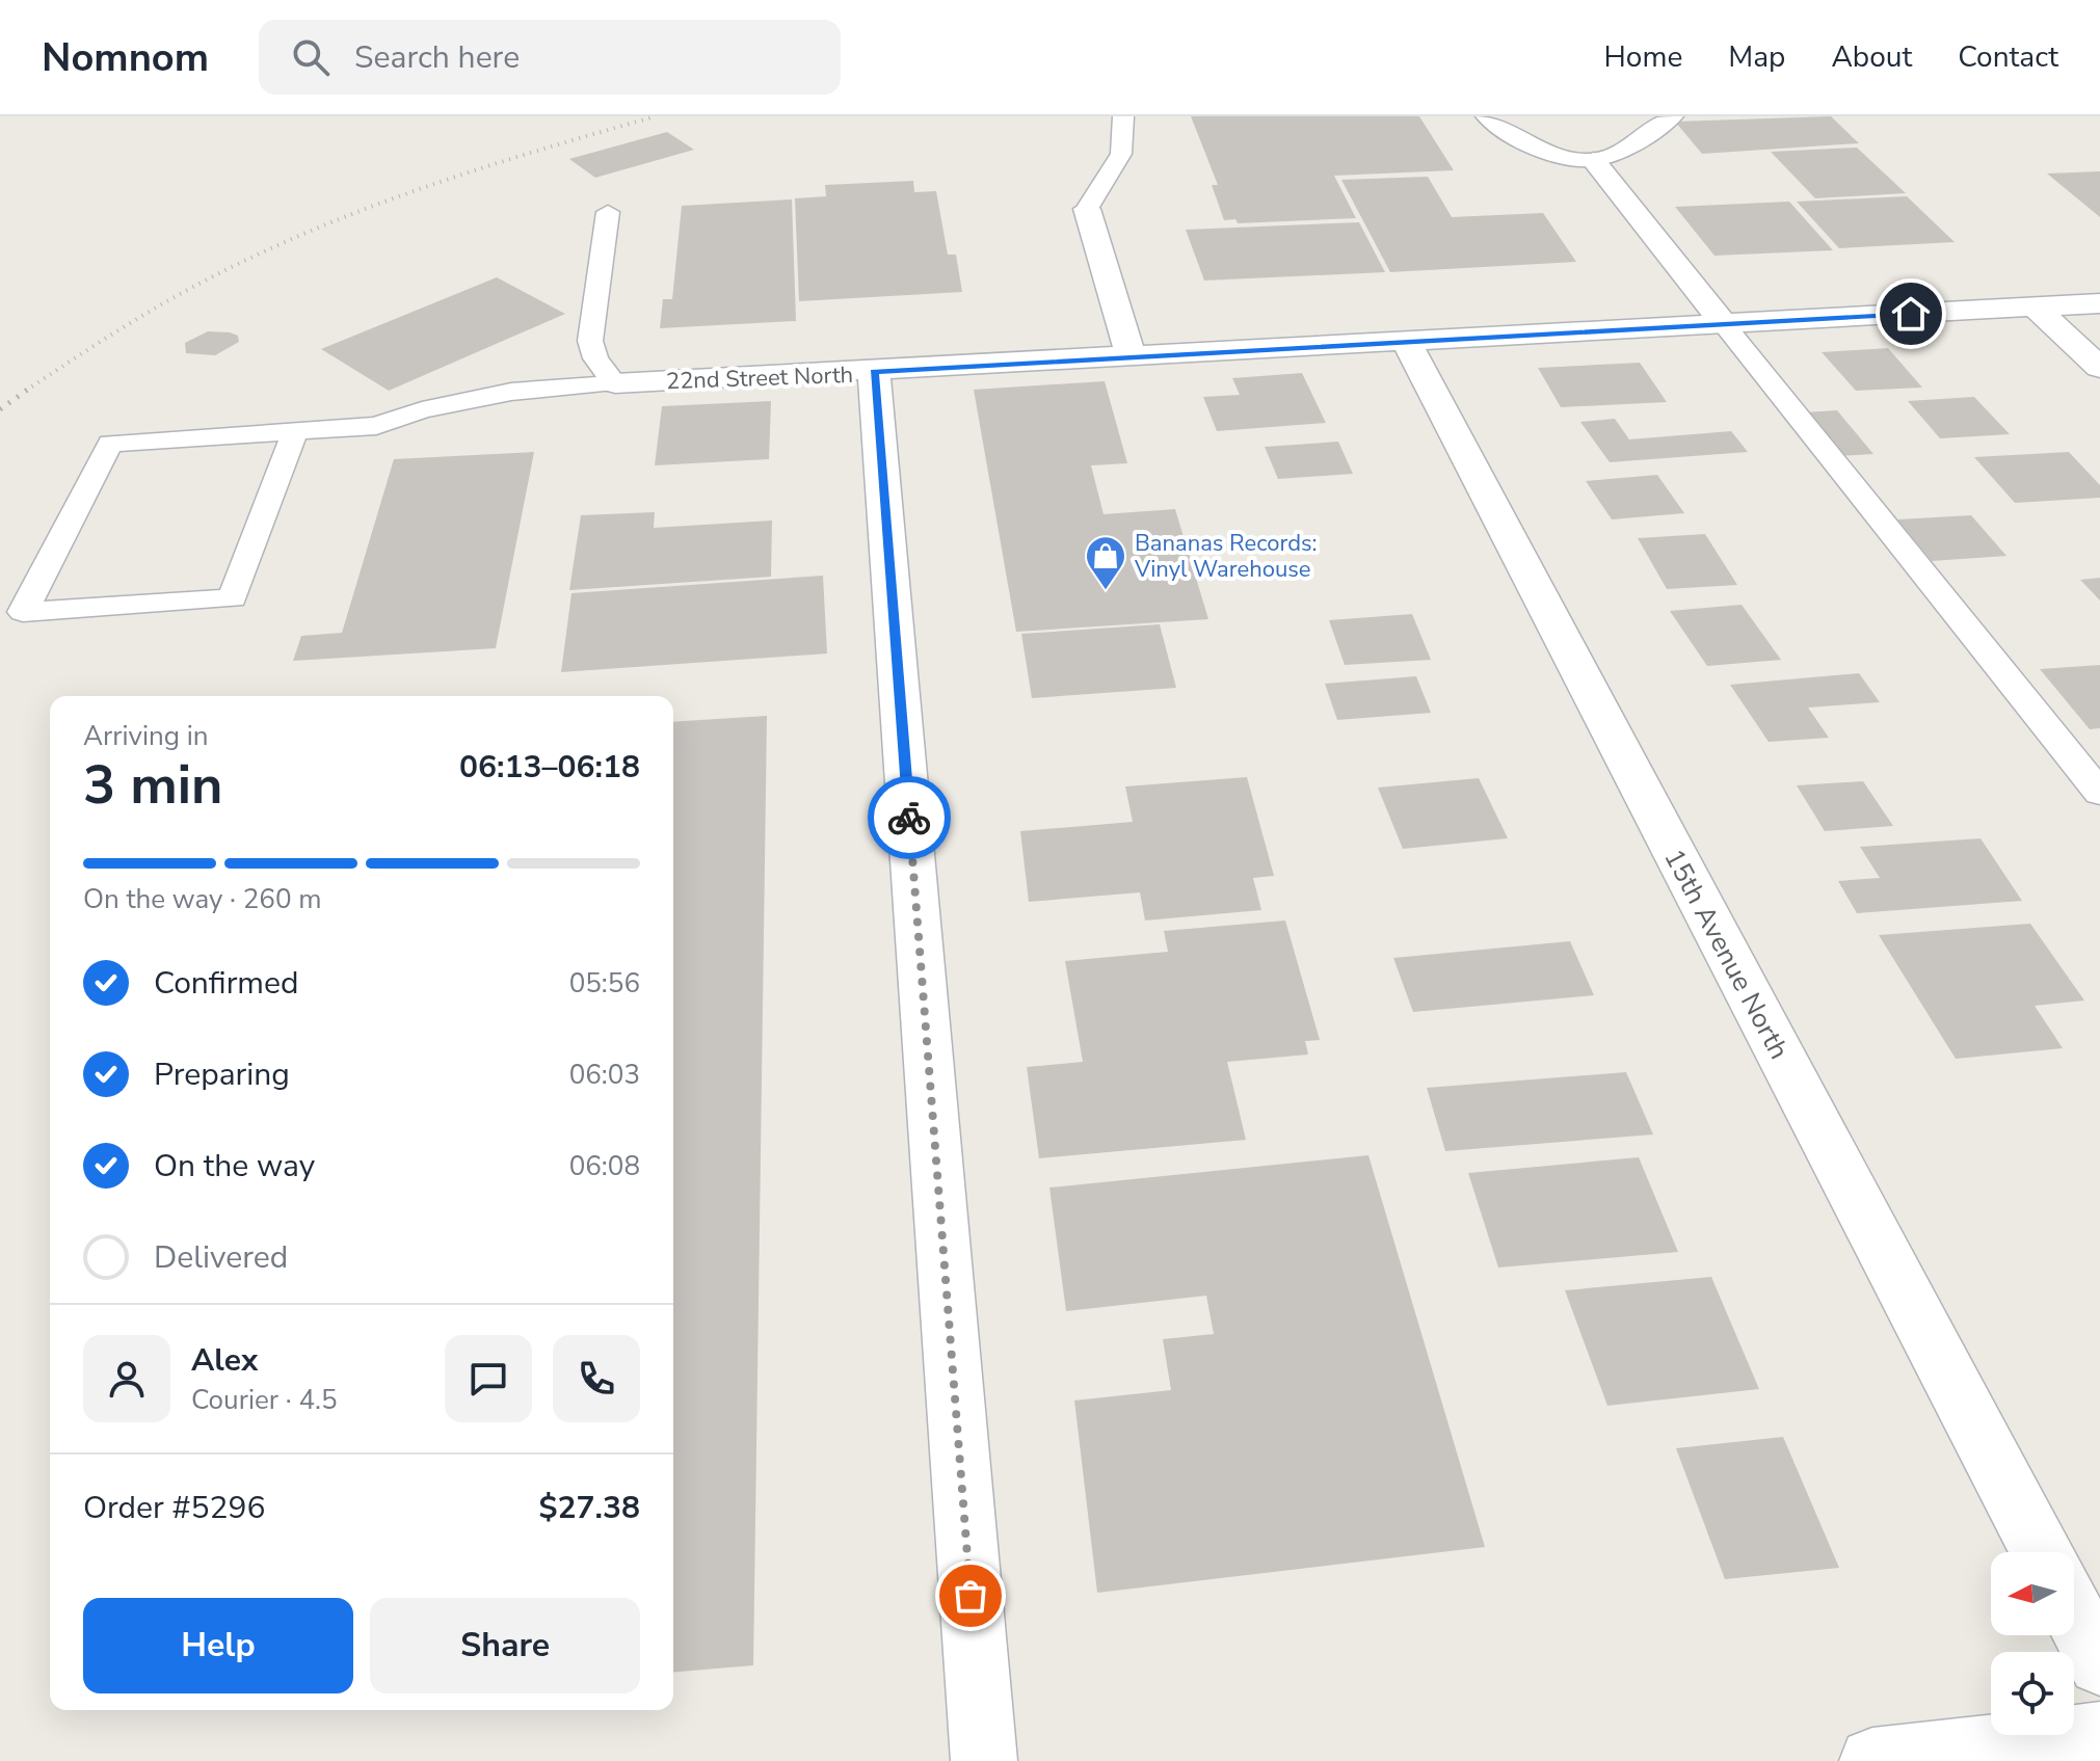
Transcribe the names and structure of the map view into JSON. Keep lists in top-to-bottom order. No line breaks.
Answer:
{"streets":{"street":["22nd Street North","15th Avenue North"]},"crossings":[["22nd Street North","15th Avenue North"]],"places":{"shop":["Bananas Records: Vinyl Warehouse"]},"north":"left","page":{"header":"Nomnom","search":"Search here","nav":["Home","Map","About","Contact"],"heading":["3 min","Arriving in","06:13–06:18"],"panel":["Alex","Courier · 4.5","Order #5296","$27.38"],"bar":"On the way · 260 m","list":[["Confirmed","05:56"],["Preparing","06:03"],["On the way","06:08"],"Delivered"],"buttons":["Help","Share"]}}
